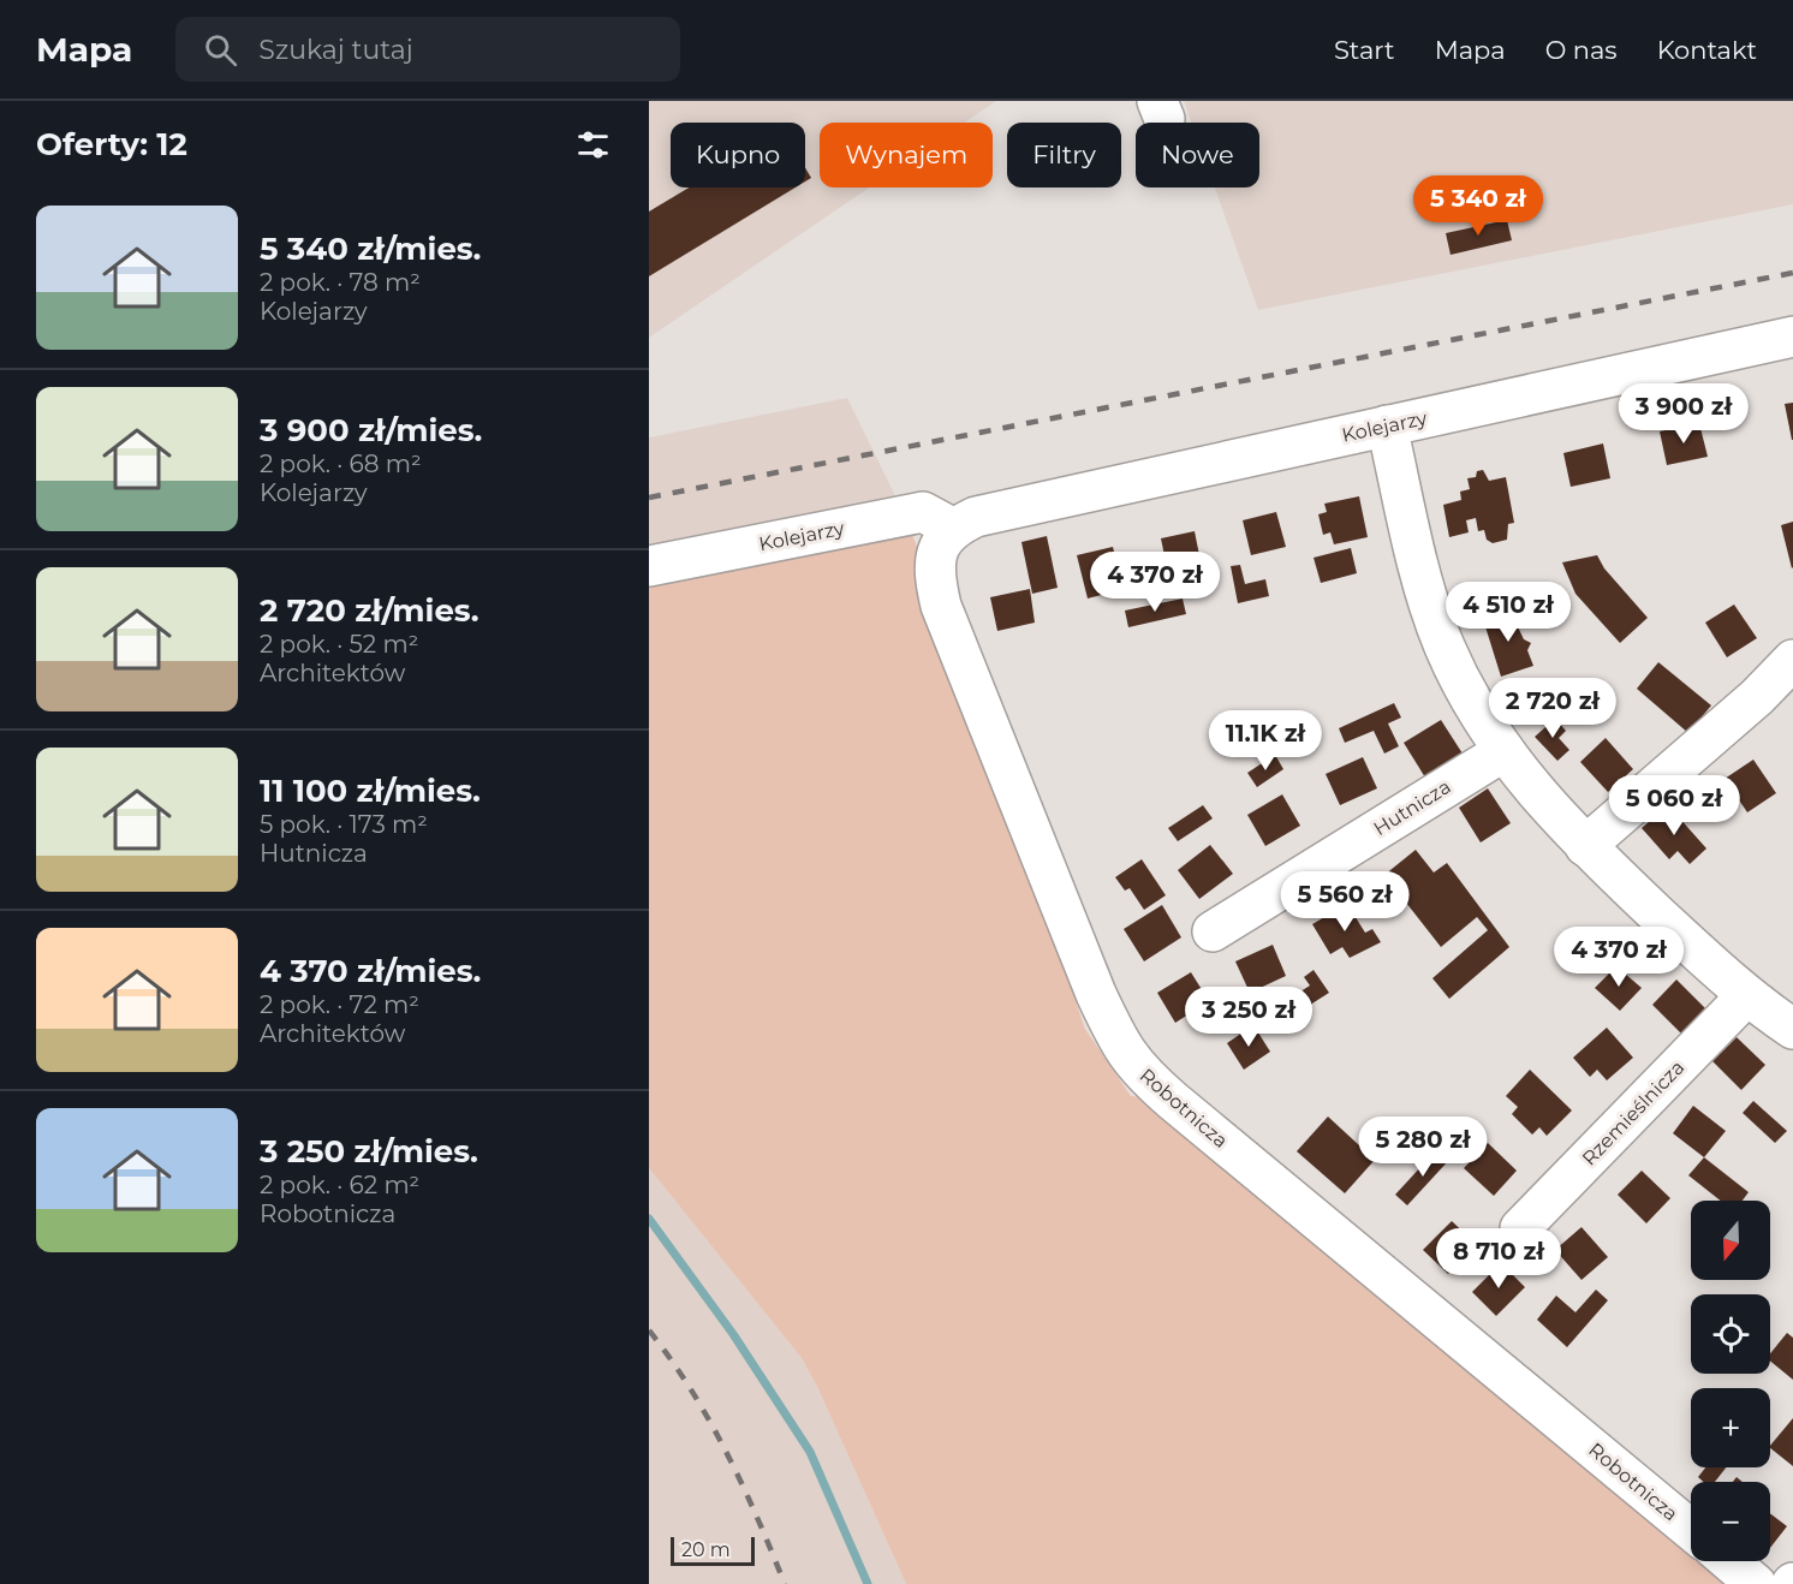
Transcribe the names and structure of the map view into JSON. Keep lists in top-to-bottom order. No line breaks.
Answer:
{"streets":{"street":["Kolejarzy","Hutnicza","Robotnicza","Rzemieślnicza"]},"crossings":[["Kolejarzy","Robotnicza"]],"scale_bar":"20 m","north":"bottom","page":{"header":"Mapa","search":"Szukaj tutaj","nav":["Start","Mapa","O nas","Kontakt"],"heading":"Oferty: 12","chip":["Kupno","Wynajem","Filtry","Nowe"],"price":["5 340 zł","3 900 zł","4 370 zł","4 510 zł","2 720 zł","11.1K zł","5 060 zł","5 560 zł","4 370 zł","3 250 zł","5 280 zł","8 710 zł"],"list":[{"name":"5 340 zł/mies.","note":"2 pok. · 78 m² · Kolejarzy"},{"name":"3 900 zł/mies.","note":"2 pok. · 68 m² · Kolejarzy"},{"name":"2 720 zł/mies.","note":"2 pok. · 52 m² · Architektów"},{"name":"11 100 zł/mies.","note":"5 pok. · 173 m² · Hutnicza"},{"name":"4 370 zł/mies.","note":"2 pok. · 72 m² · Architektów"},{"name":"3 250 zł/mies.","note":"2 pok. · 62 m² · Robotnicza"}],"map_buttons":["+","−"],"scale":"20 m"}}
